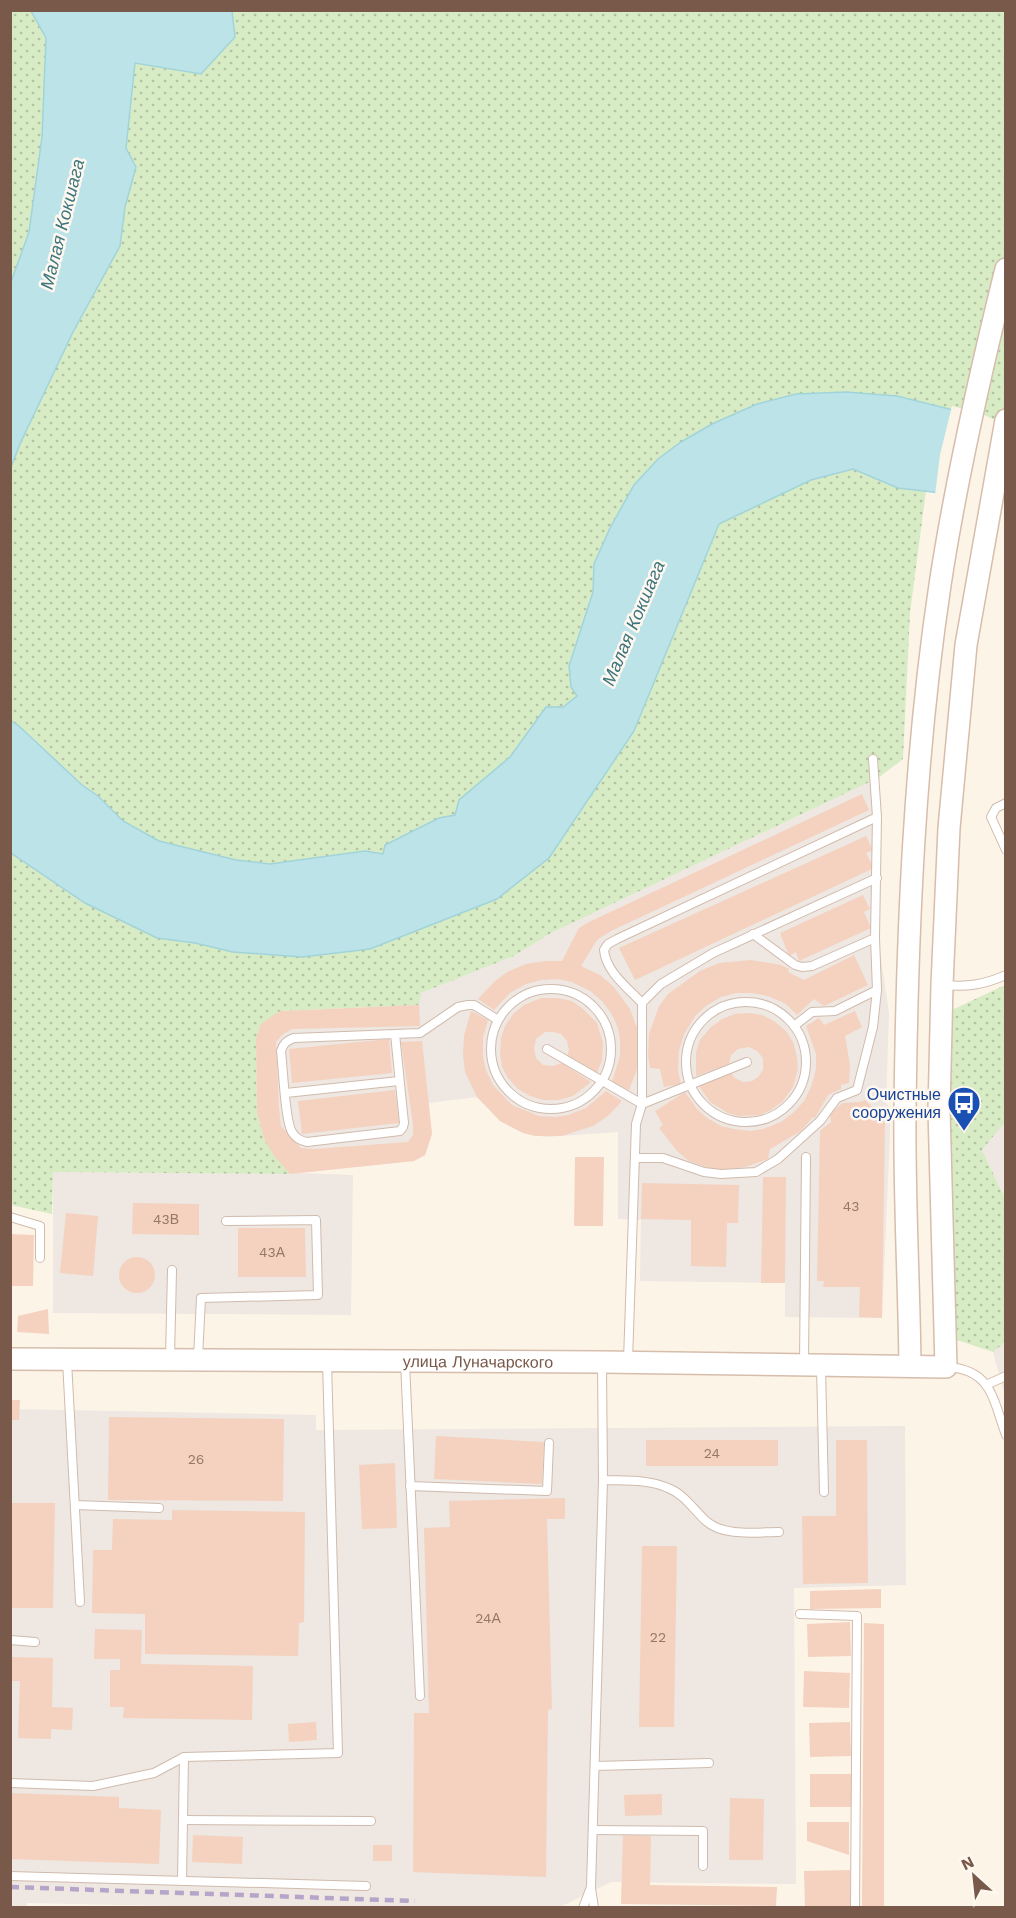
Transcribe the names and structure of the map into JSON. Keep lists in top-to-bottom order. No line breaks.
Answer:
{"streets":{"main road":["улица Луначарского"]},"water":["Малая Кокшага"],"places":{"bus stop":["Очистные сооружения"]},"house_numbers":["43","43В","43А","24","26","24А","22"],"north":"top left"}
